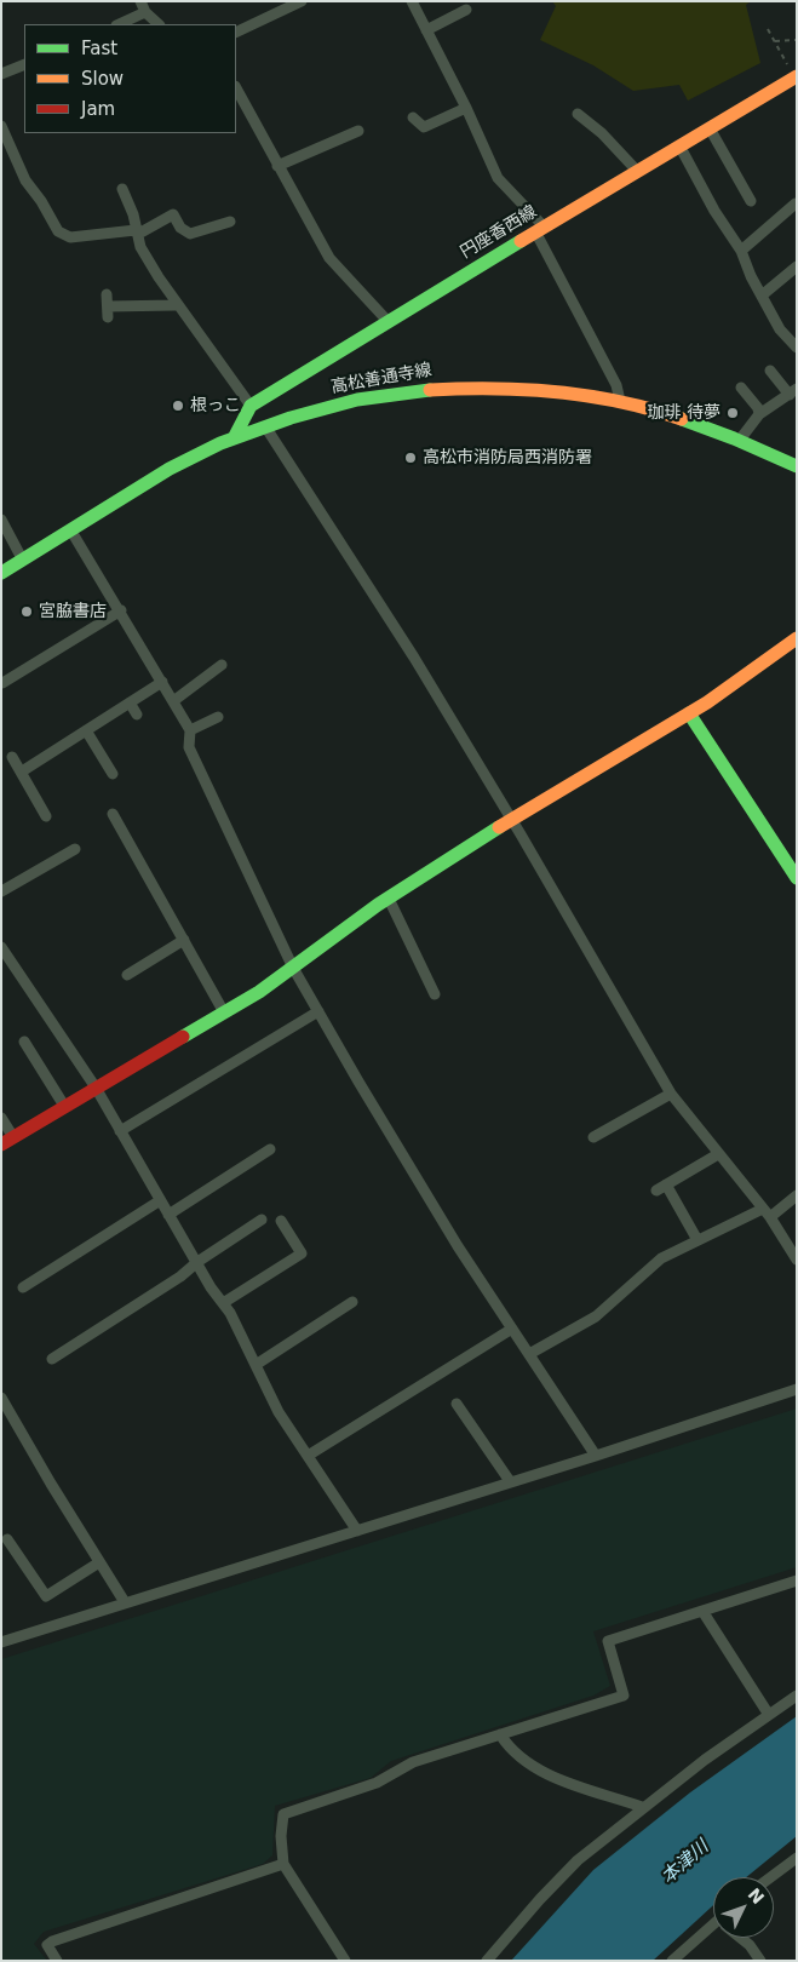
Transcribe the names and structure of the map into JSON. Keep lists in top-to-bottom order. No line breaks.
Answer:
{"streets":{"main road":["円座香西線","高松善通寺線"]},"water":["本津川"],"places":["根っこ","珈琲 待夢","高松市消防局西消防署","宮脇書店"],"legend":["Fast","Slow","Jam"],"north":"top right"}
